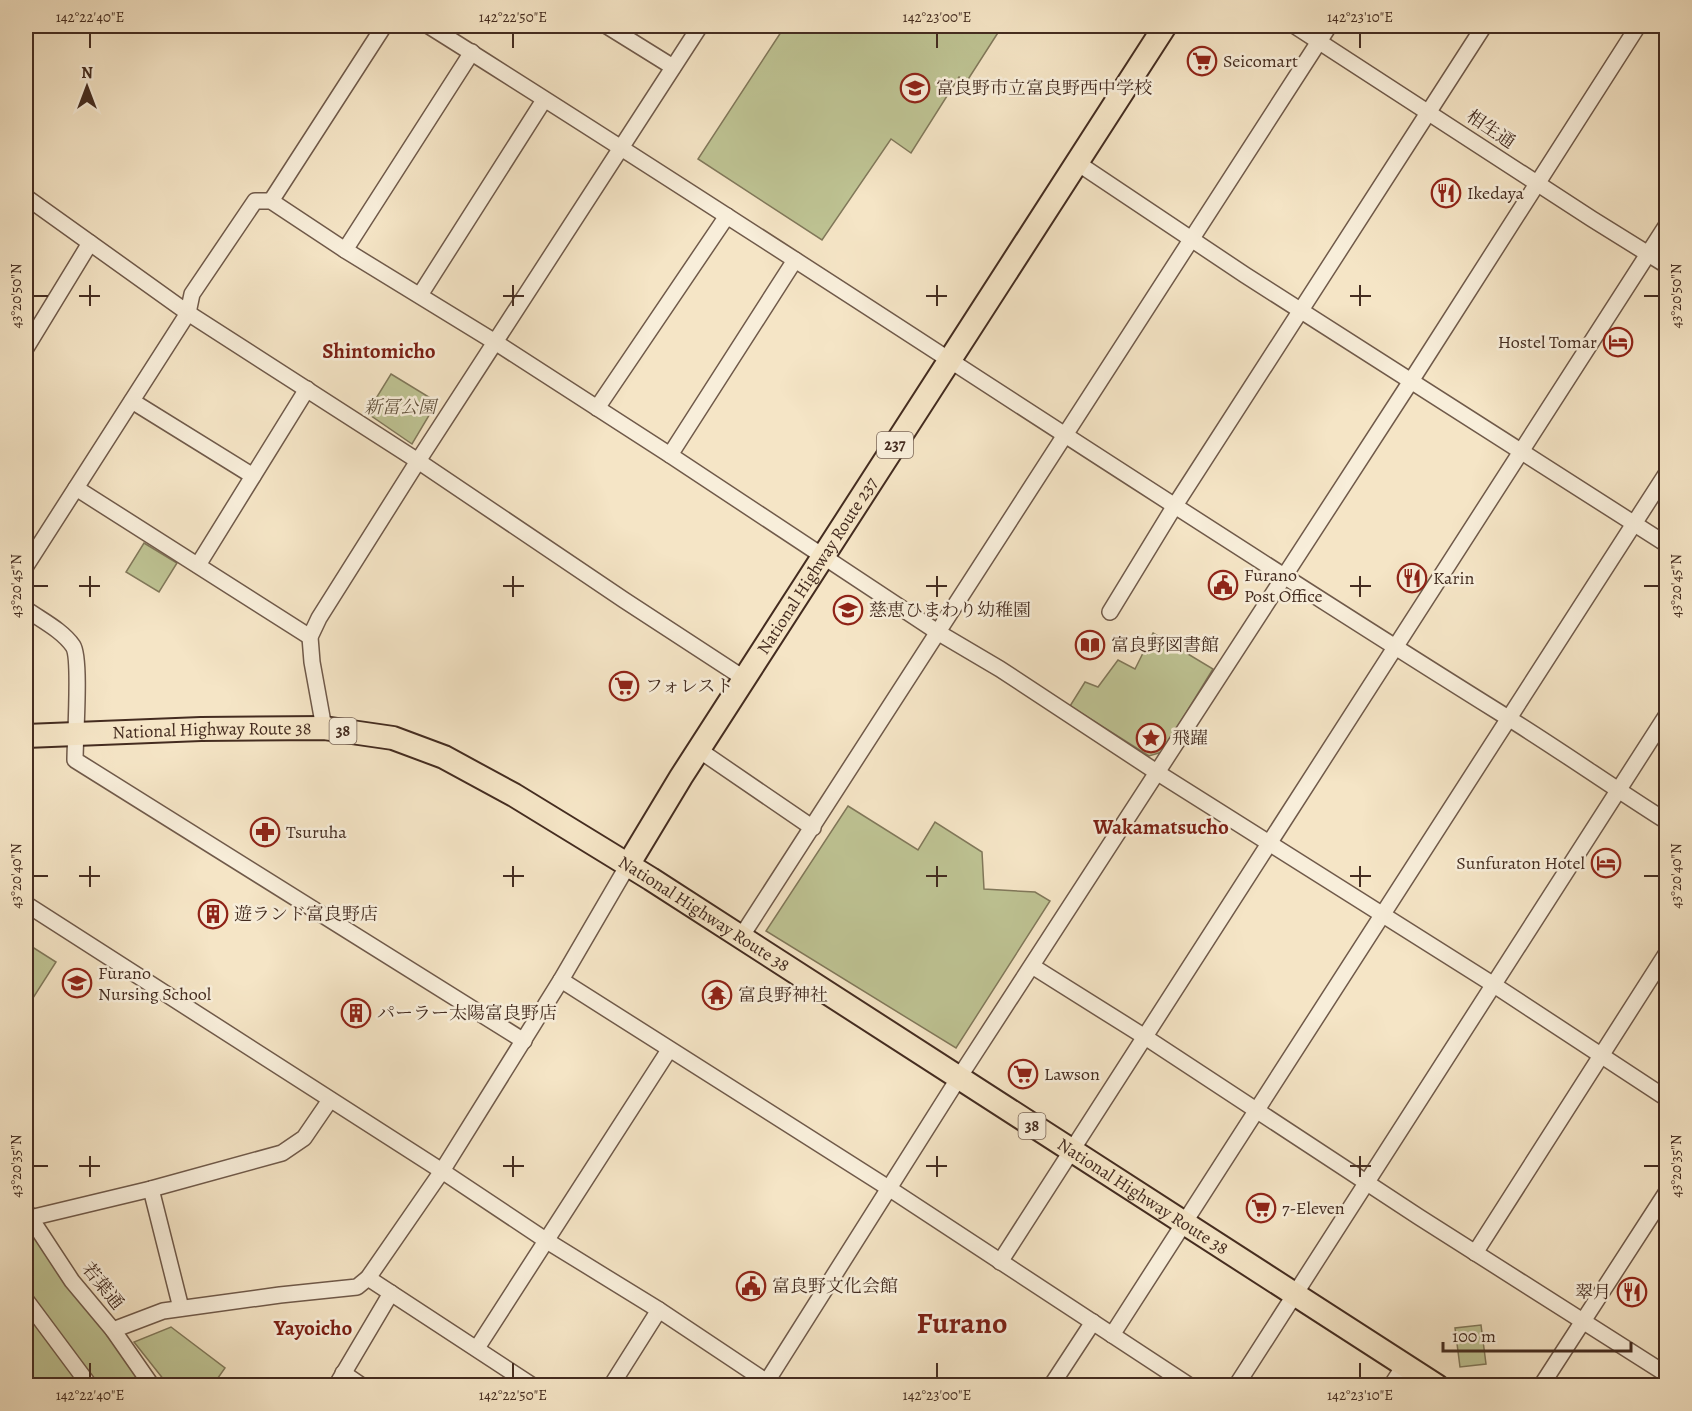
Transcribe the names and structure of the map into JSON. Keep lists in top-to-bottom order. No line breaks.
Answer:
{"streets":{"highway":["237","National Highway Route 237","National Highway Route 38","38"],"street":["相生通","若葉通"]},"crossings":[["National Highway Route 237","National Highway Route 38"]],"districts":["Shintomicho","Wakamatsucho","Furano","Yayoicho"],"parks":["新冨公園"],"places":{"supermarket":["Seicomart","フォレスト","Lawson","7-Eleven"],"school or university":["富良野市立富良野西中学校","慈恵ひまわり幼稚園","Furano Nursing School"],"restaurant":["Ikedaya","Karin","翠月"],"hotel":["Hostel Tomar","Sunfuraton Hotel"],"public building":["Furano Post Office","富良野文化会館"],"library":["富良野図書館"],"place":["飛躍"],"pharmacy":["Tsuruha"],"building":["遊ランド富良野店","パーラー太陽富良野店"],"temple":["富良野神社"]},"scale_bar":"100 m","north":"top","coordinates":["142°22'40\"E","142°22'50\"E","142°23'00\"E","142°23'10\"E","43°20'50\"N","43°20'45\"N","43°20'40\"N","43°20'35\"N"]}
